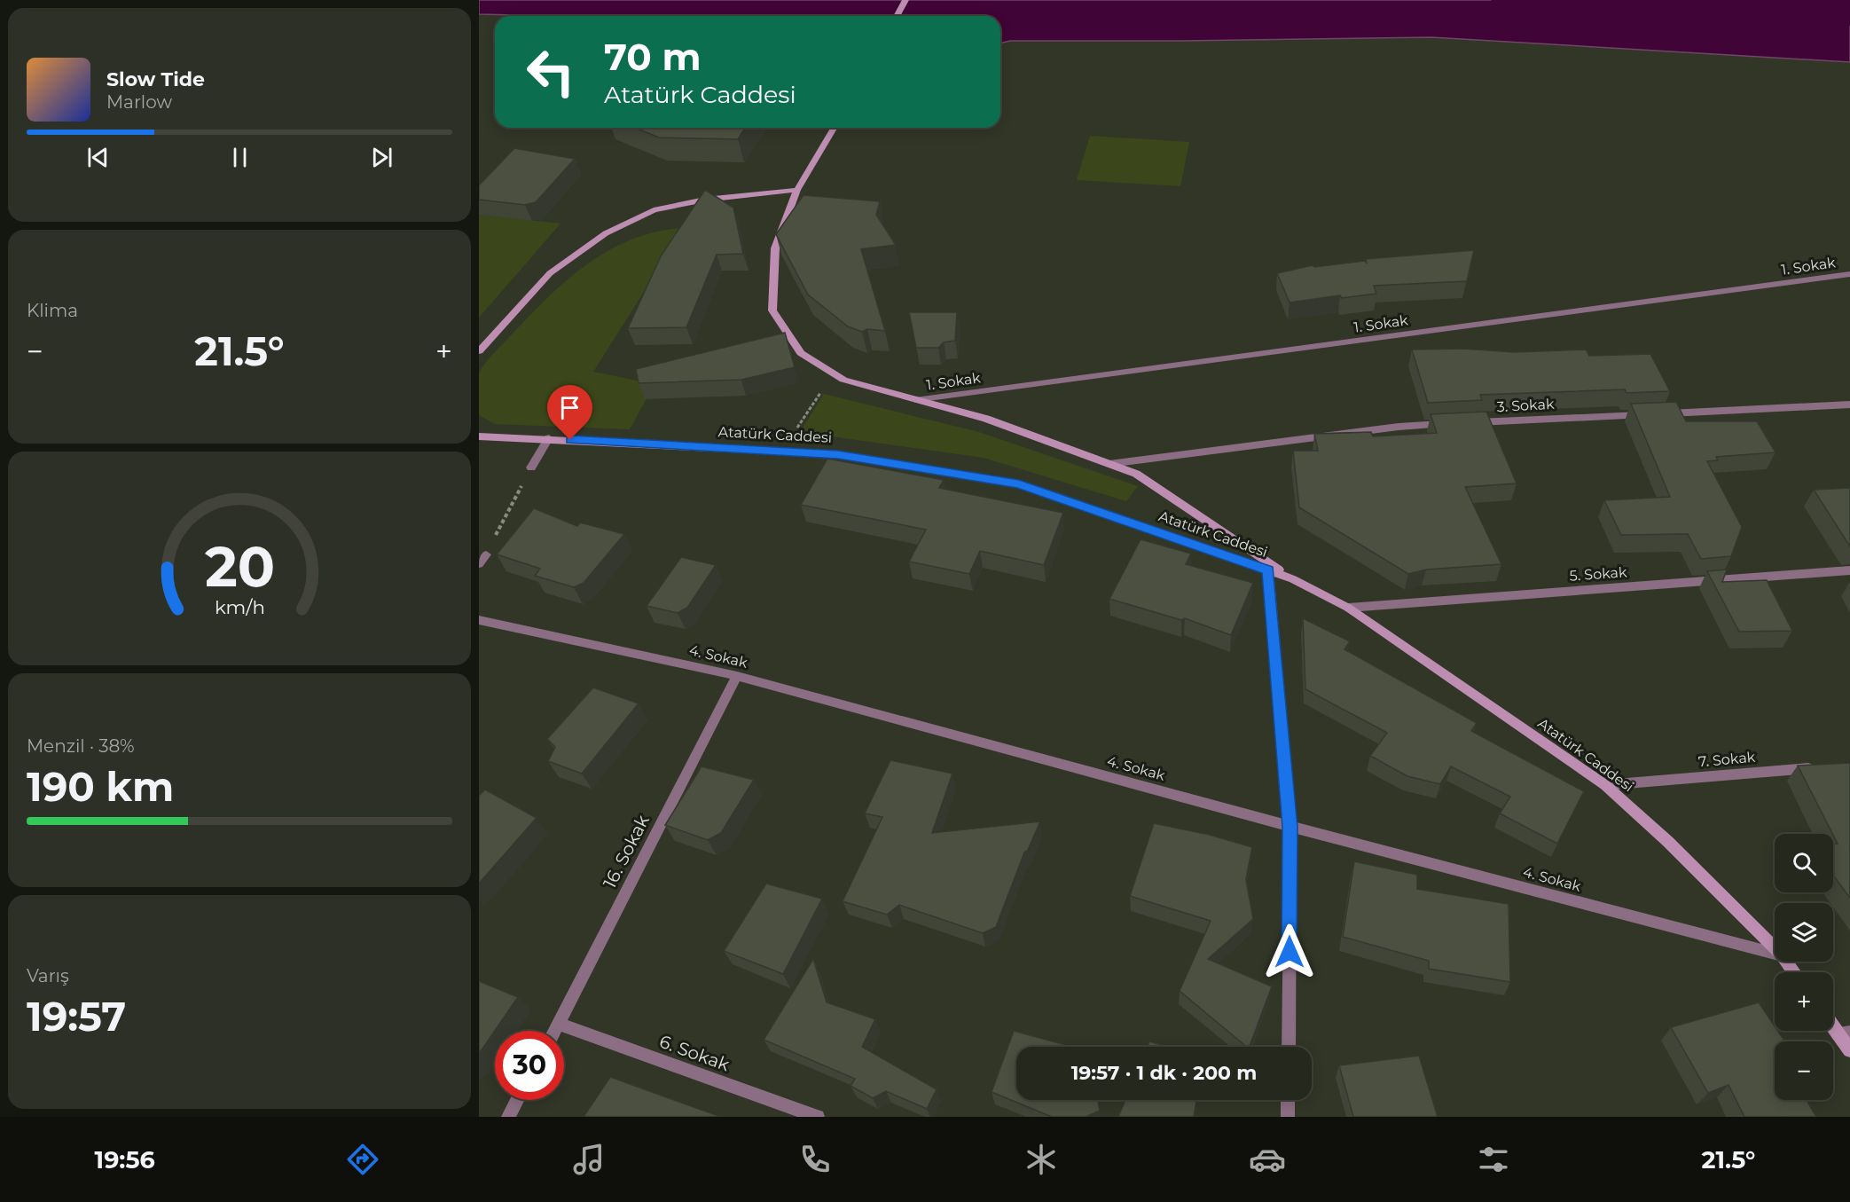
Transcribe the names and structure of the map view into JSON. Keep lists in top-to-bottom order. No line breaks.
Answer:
{"streets":{"main road":["Atatürk Caddesi"],"street":["1. Sokak","3. Sokak","5. Sokak","4. Sokak","7. Sokak","16. Sokak","6. Sokak"]},"crossings":[["Atatürk Caddesi","5. Sokak"],["Atatürk Caddesi","7. Sokak"],["4. Sokak","16. Sokak"],["16. Sokak","6. Sokak"]],"page":{"turn":["70 m","Atatürk Caddesi"],"song":["Slow Tide","Marlow"],"tile":["Klima",["Menzil · 38%","190 km"],["Varış","19:57"]],"heat":["−","21.5°","+"],"map_buttons":["+","−"],"limit":"30","trip":"19:57 · 1 dk · 200 m","tabs":["19:56","21.5°"],"gauge":["20","km/h"]}}
